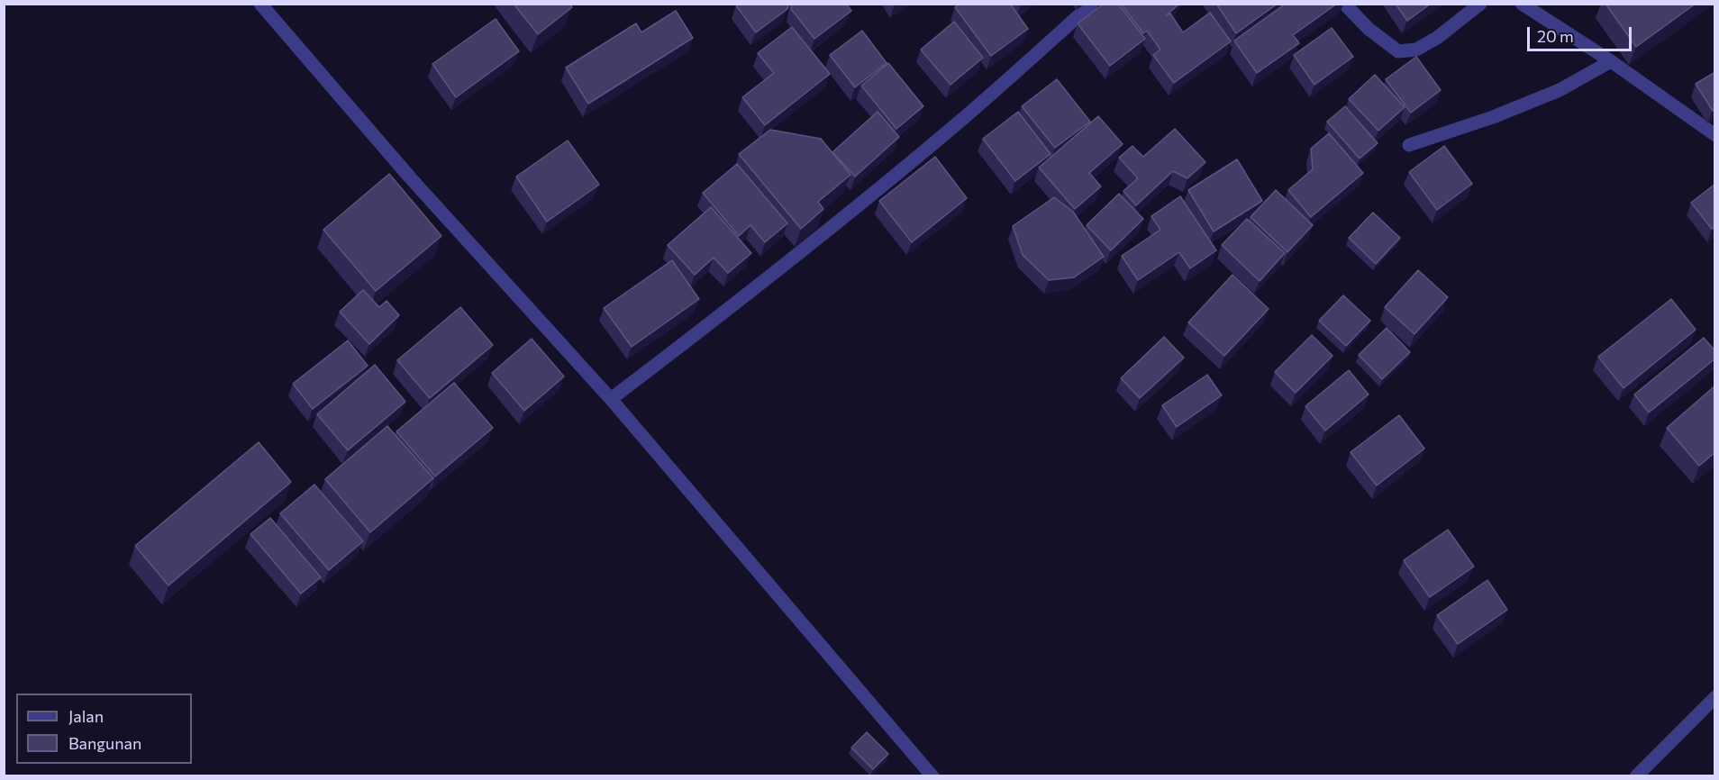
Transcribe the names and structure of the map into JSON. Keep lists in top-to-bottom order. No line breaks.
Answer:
{"legend":["Jalan","Bangunan"],"scale_bar":"20 m"}
